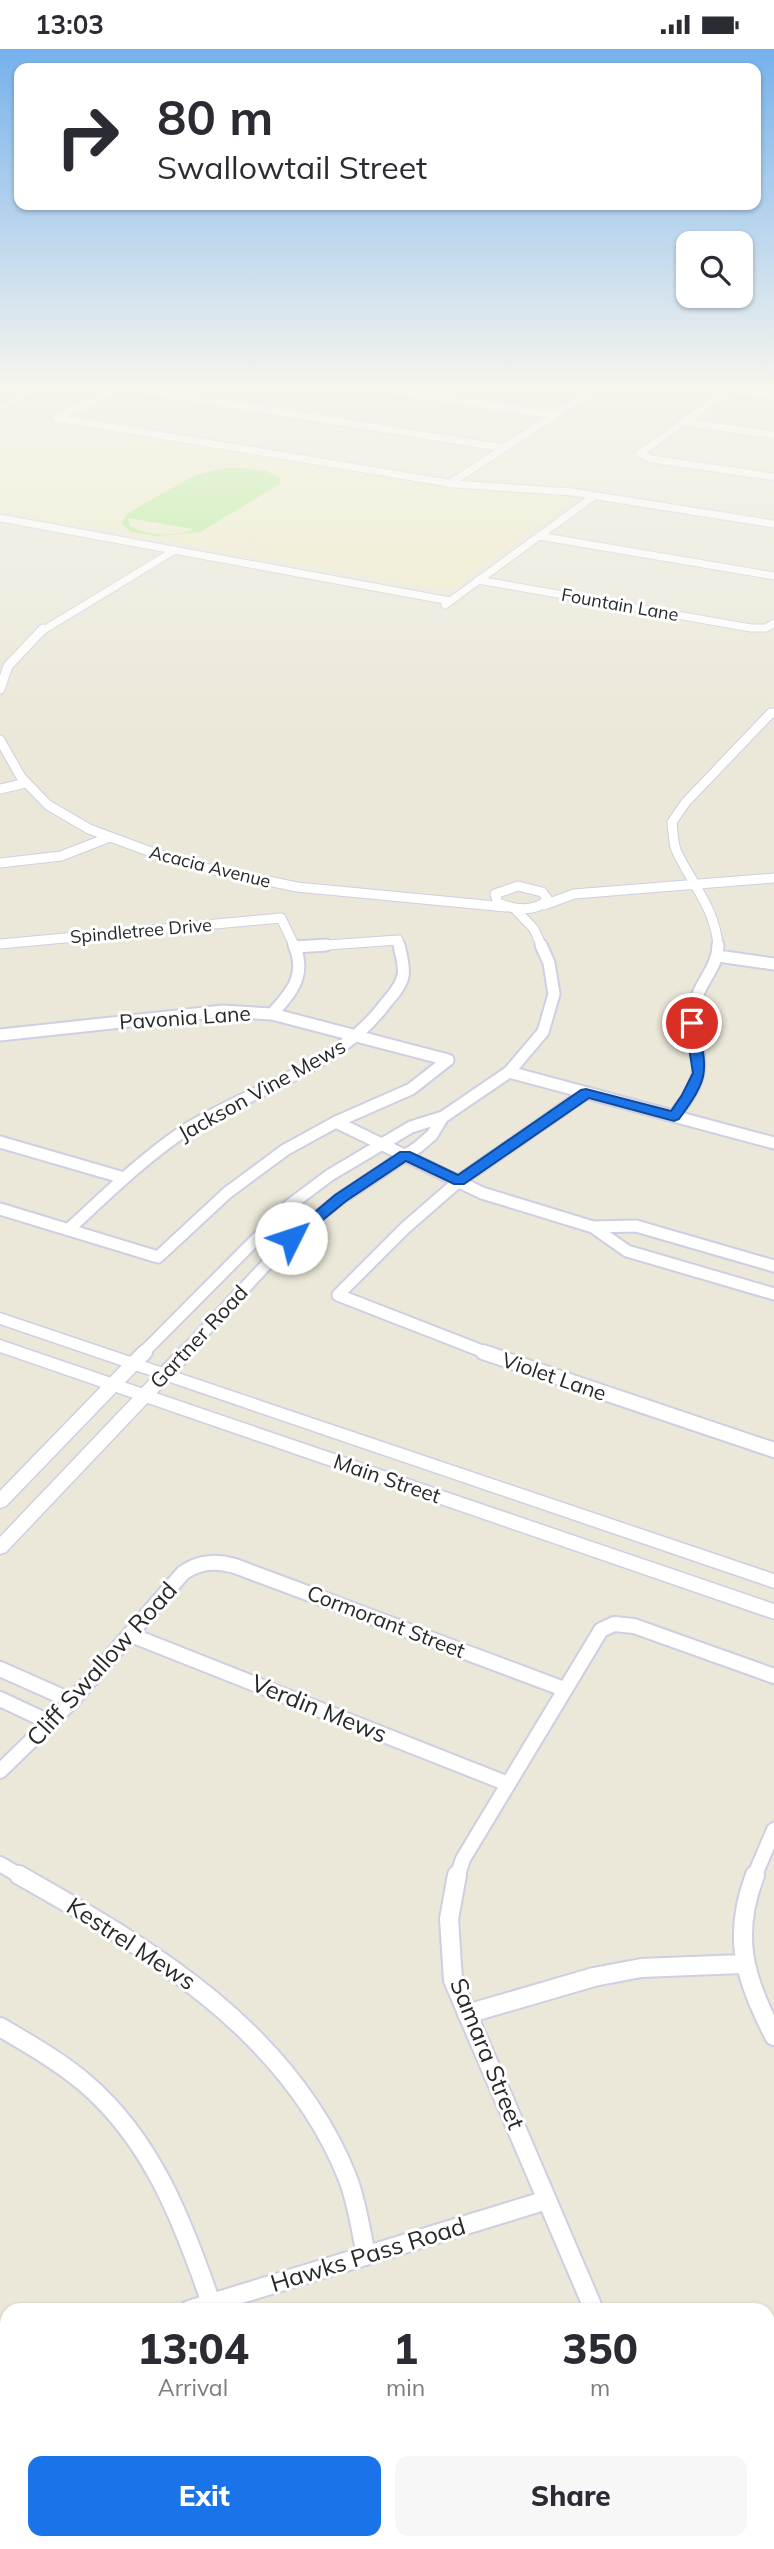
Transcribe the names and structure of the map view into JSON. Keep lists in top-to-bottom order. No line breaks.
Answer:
{"streets":{"main road":["Main Street"],"street":["Fountain Lane","Acacia Avenue","Spindletree Drive","Pavonia Lane","Jackson Vine Mews","Gartner Road","Violet Lane","Cormorant Street","Cliff Swallow Road","Verdin Mews","Kestrel Mews","Samara Street","Hawks Pass Road"]},"crossings":[["Spindletree Drive","Jackson Vine Mews"],["Pavonia Lane","Jackson Vine Mews"],["Gartner Road","Main Street"],["Cormorant Street","Cliff Swallow Road"],["Cormorant Street","Samara Street"],["Cliff Swallow Road","Verdin Mews"],["Verdin Mews","Samara Street"],["Kestrel Mews","Hawks Pass Road"],["Samara Street","Hawks Pass Road"]],"page":{"status":"13:03","turn":["80 m","Swallowtail Street"],"eta":["13:04","Arrival","1","min","350","m"],"buttons":["Exit","Share"]}}
